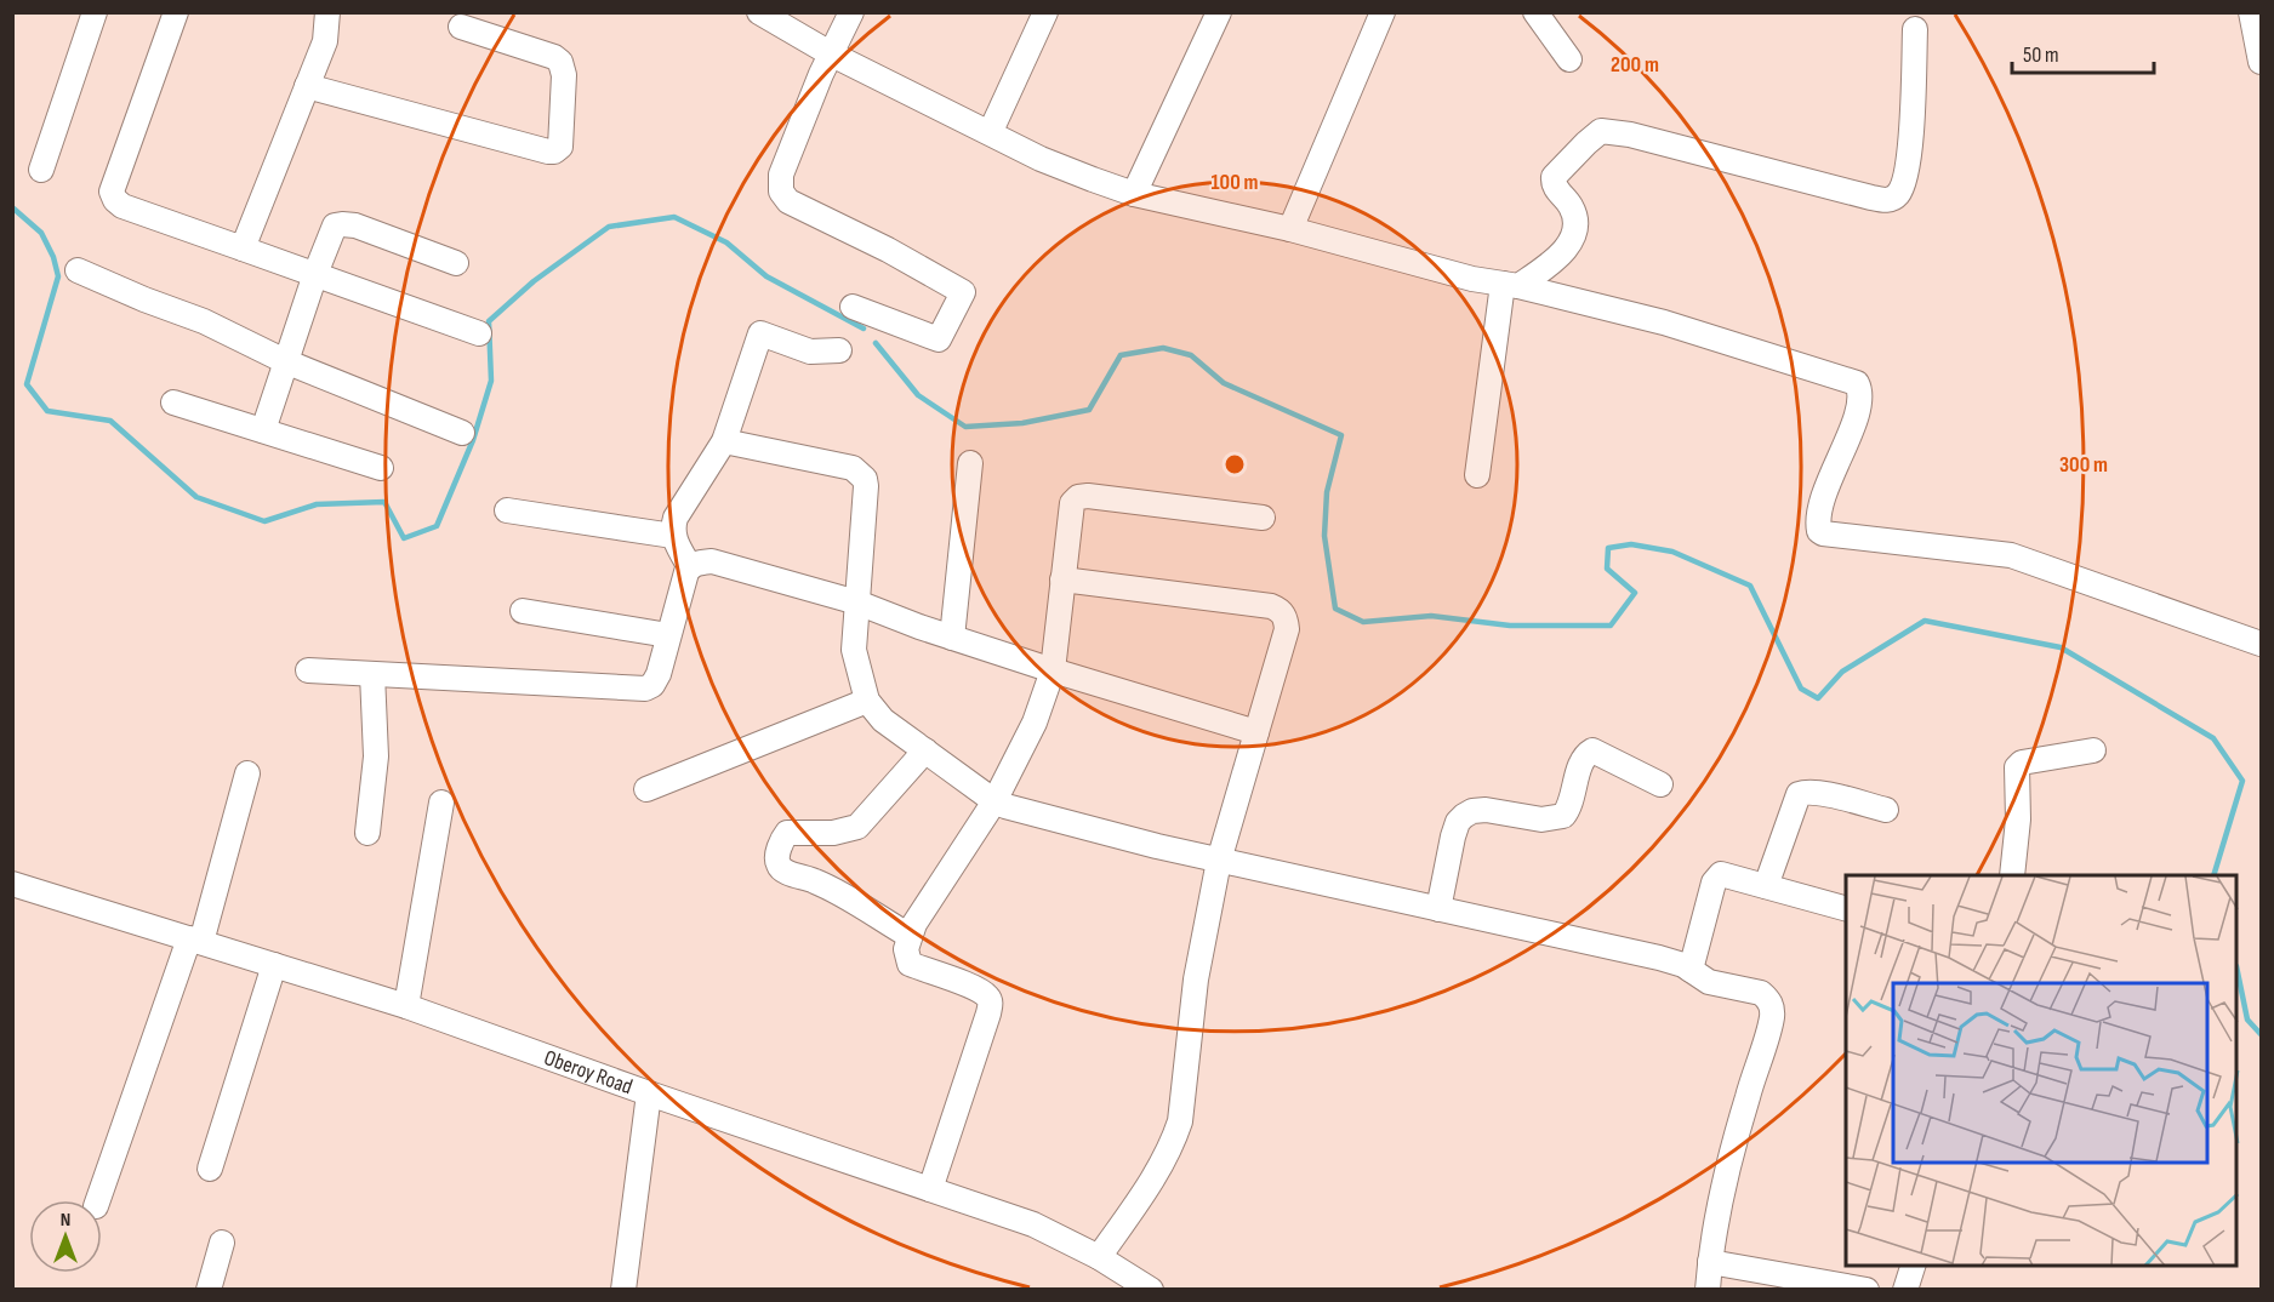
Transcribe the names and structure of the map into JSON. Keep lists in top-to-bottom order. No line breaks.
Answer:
{"streets":{"street":["Oberoy Road"]},"scale_bar":"50 m","north":"top","rings":["200 m","100 m","300 m"]}
